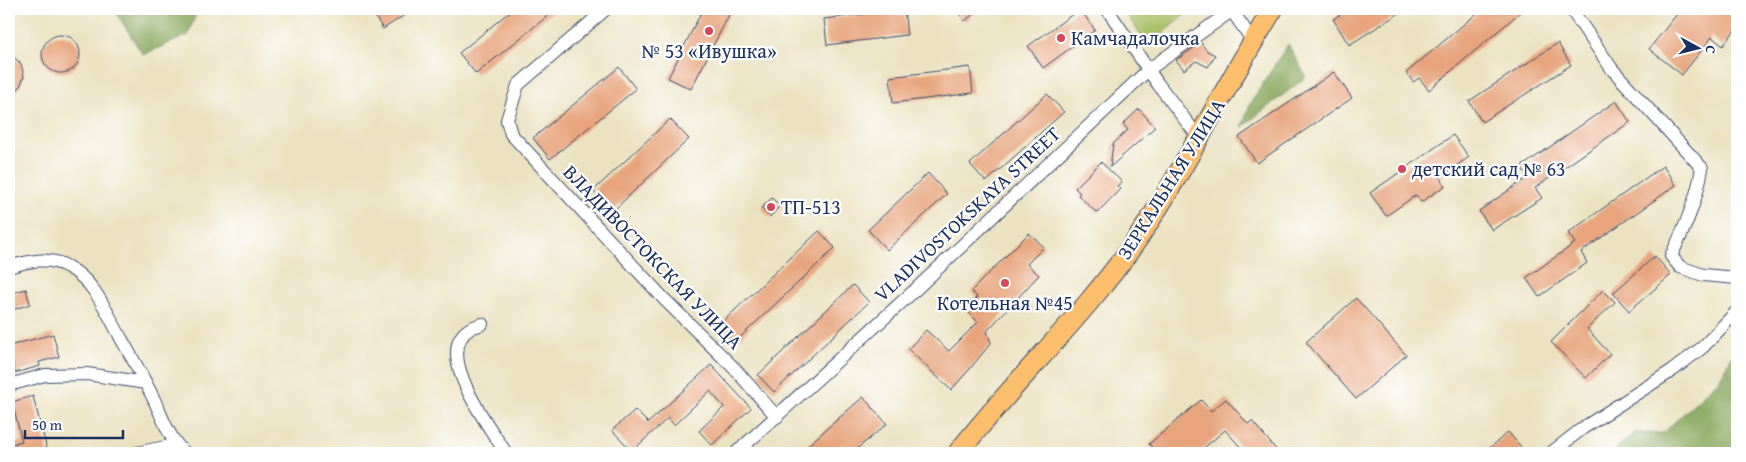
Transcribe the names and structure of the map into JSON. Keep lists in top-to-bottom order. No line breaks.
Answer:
{"streets":{"main road":["ЗЕРКАЛЬНАЯ УЛИЦА"],"street":["VLADIVOSTOKSKAYA STREET","ВЛАДИВОСТОКСКАЯ УЛИЦА"]},"crossings":[["VLADIVOSTOKSKAYA STREET","ВЛАДИВОСТОКСКАЯ УЛИЦА"]],"places":["№ 53 «Ивушка»","Камчадалочка","детский сад № 63","ТП-513","Котельная №45"],"scale_bar":"50 m","north":"right"}
